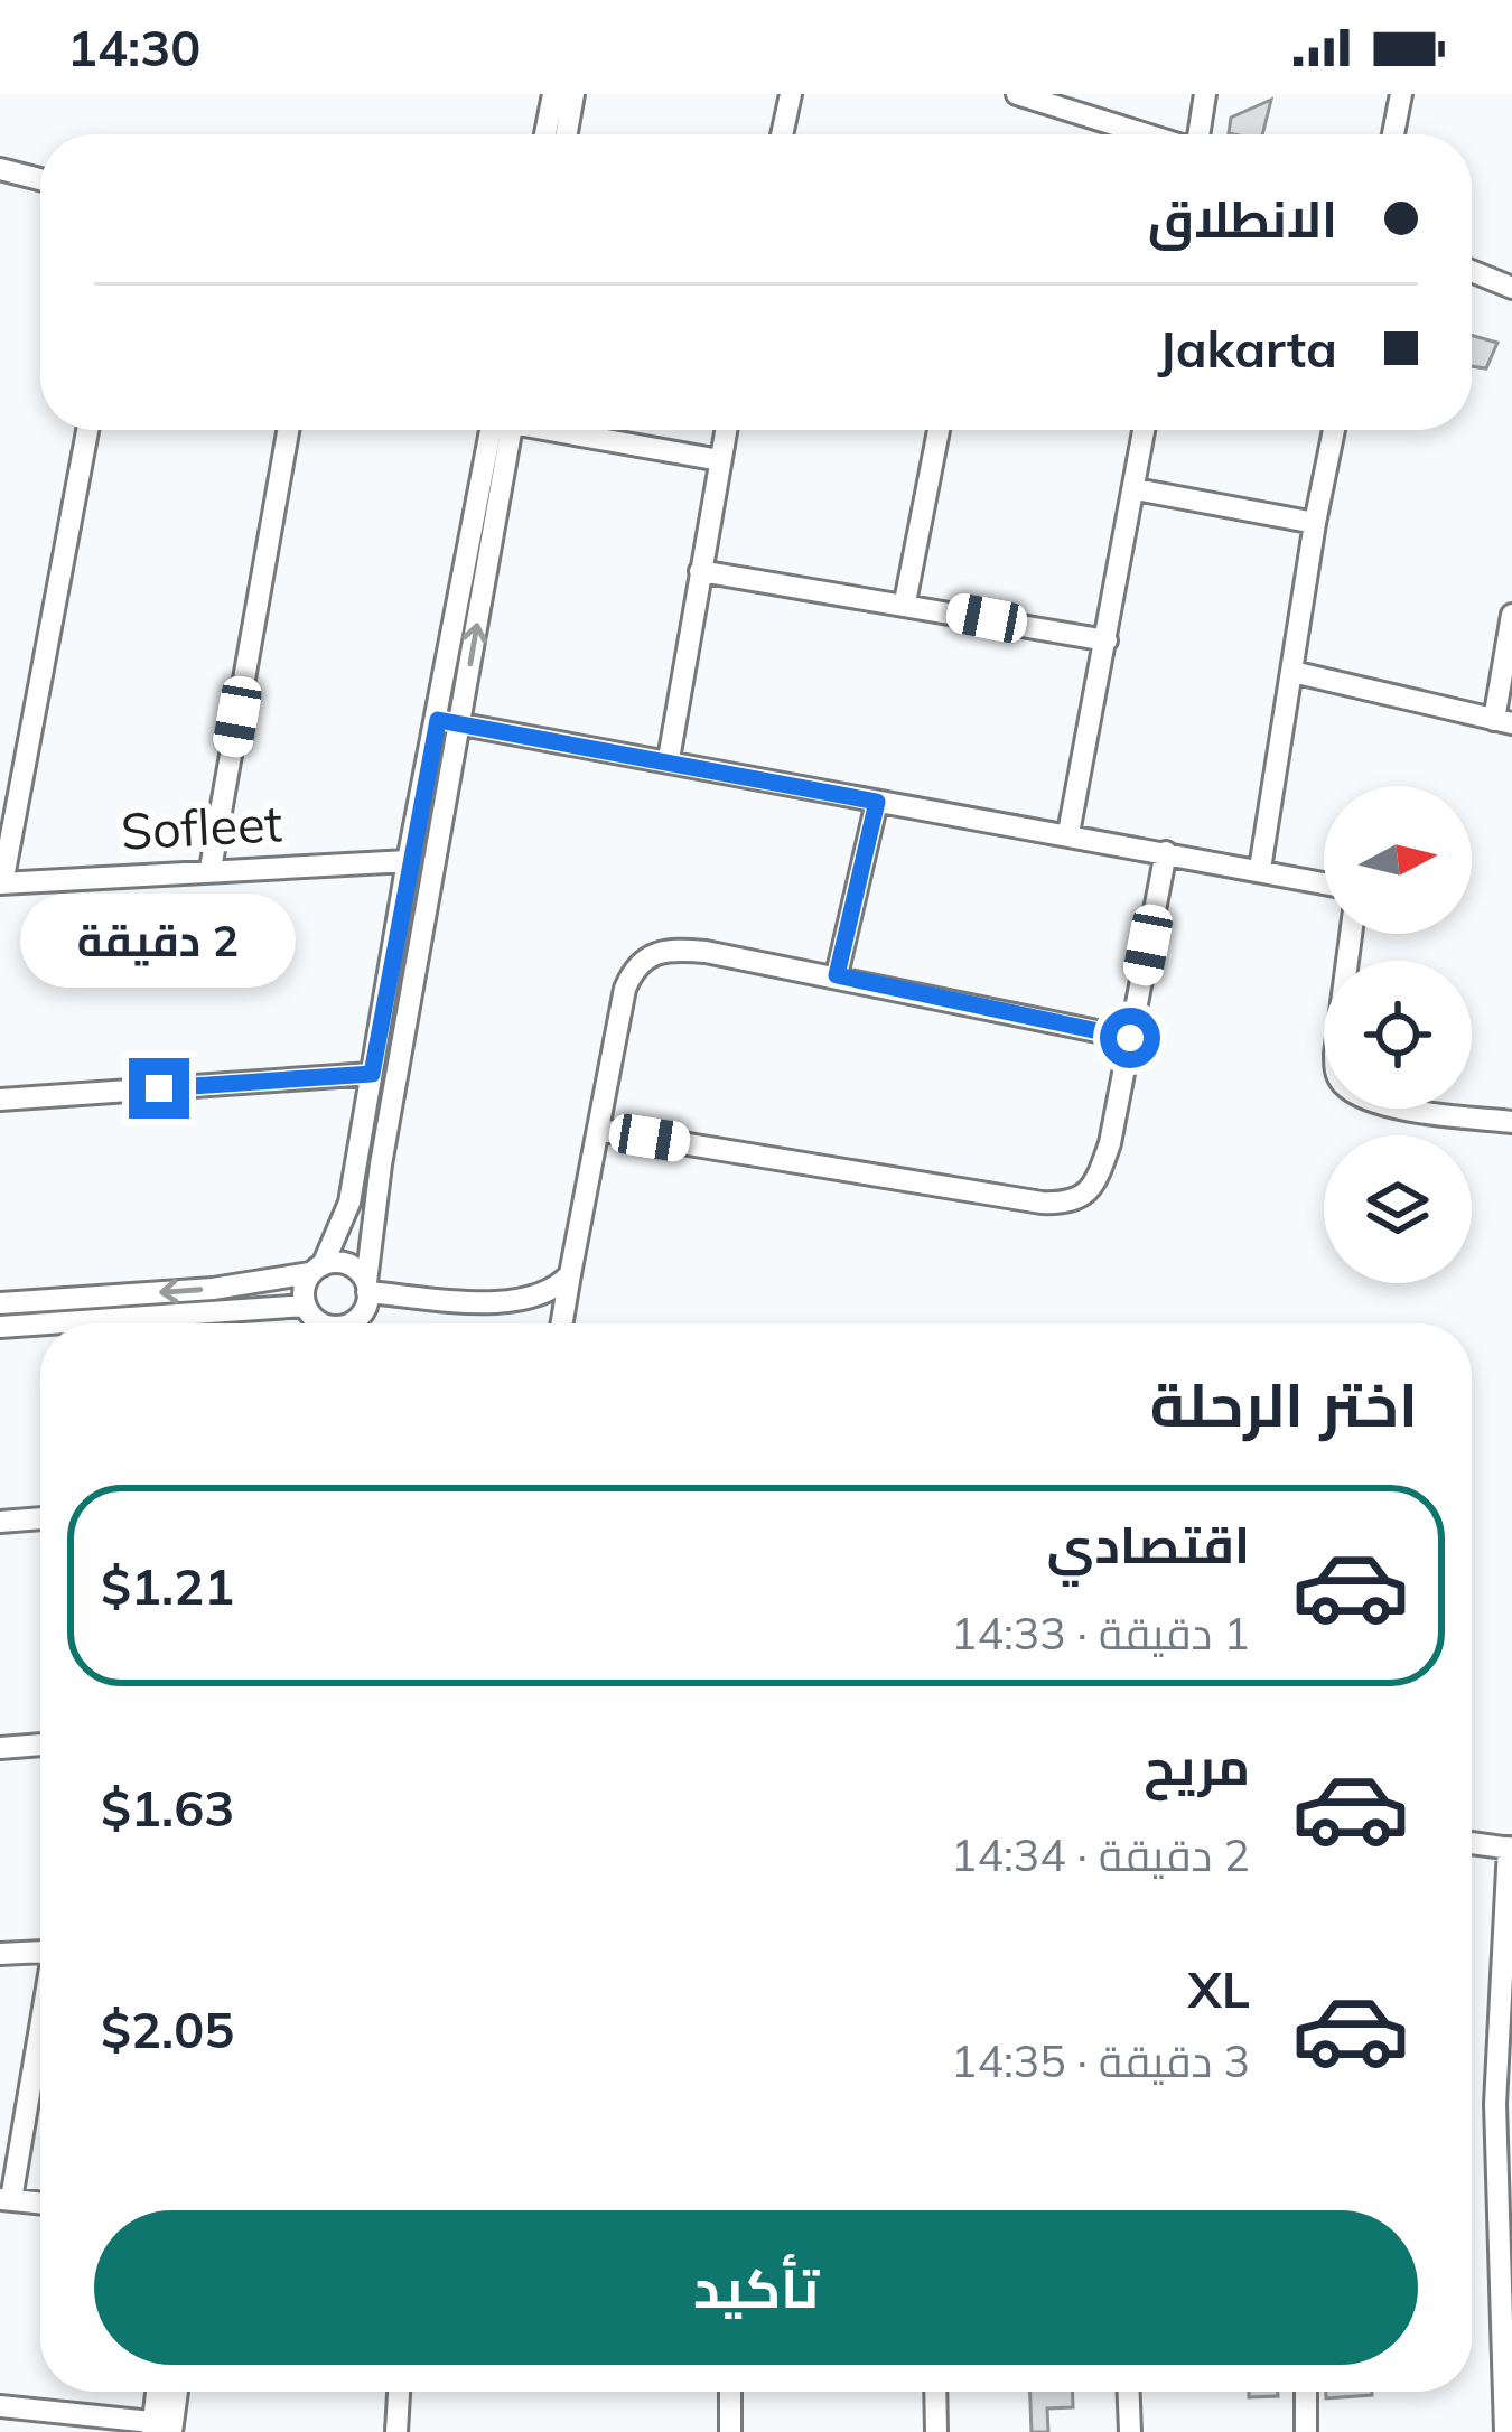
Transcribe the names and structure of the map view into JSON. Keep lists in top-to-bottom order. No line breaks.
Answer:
{"streets":{"street":["Sofleet"]},"north":"right","page":{"status":"14:30","banner":["الانطلاق","Jakarta"],"bubble":"2 دقيقة","heading":"اختر الرحلة","list":[{"name":"اقتصادي","note":"1 دقيقة · 14:33","value":"$1.21"},{"name":"مريح","note":"2 دقيقة · 14:34","value":"$1.63"},{"name":"XL","note":"3 دقيقة · 14:35","value":"$2.05"}],"buttons":"تأكيد"}}
